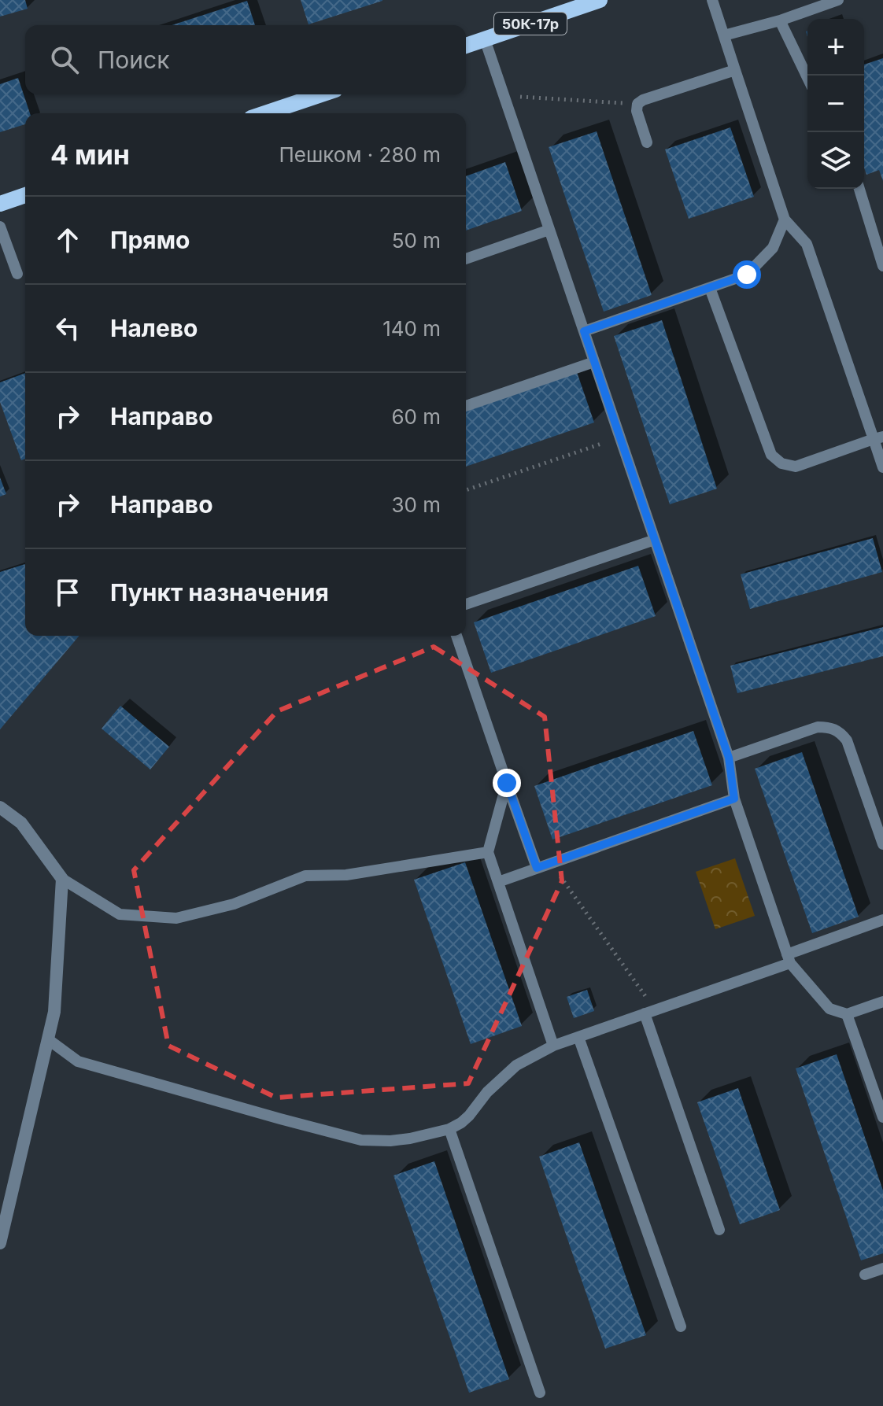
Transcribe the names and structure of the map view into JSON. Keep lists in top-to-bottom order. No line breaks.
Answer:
{"streets":{"main road":["50К-17р"]},"page":{"map_buttons":["+","−"],"search":"Поиск","heading":["4 мин","Пешком · 280 m"],"list":[["Прямо","50 m"],["Налево","140 m"],["Направо","60 m"],["Направо","30 m"],"Пункт назначения"]}}
